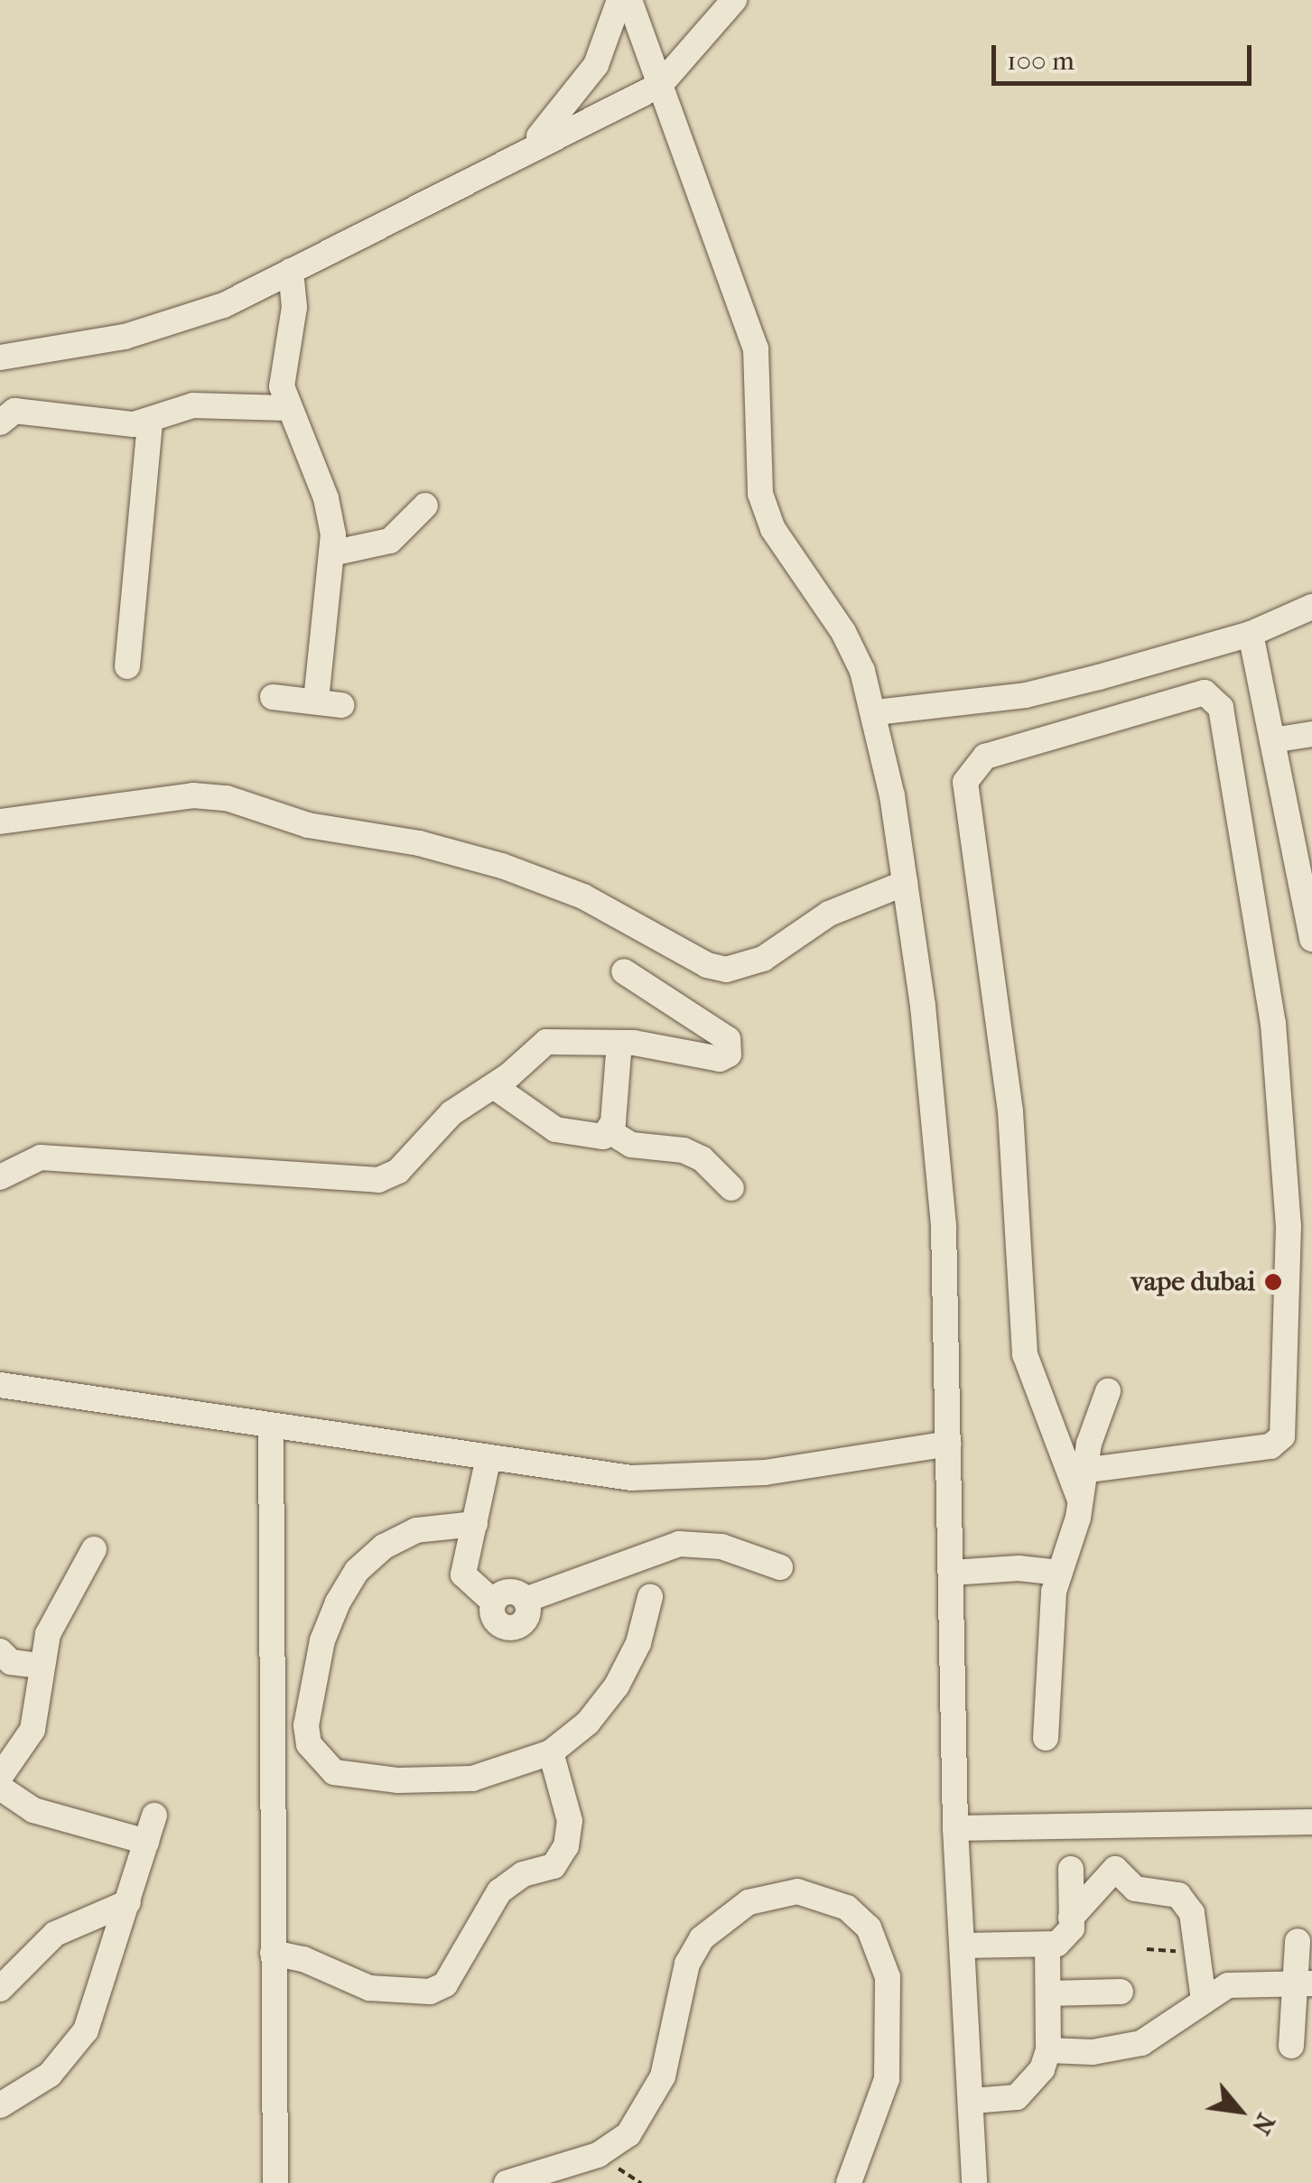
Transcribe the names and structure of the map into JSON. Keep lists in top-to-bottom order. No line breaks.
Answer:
{"places":["vape dubai"],"scale_bar":"100 m","north":"bottom right"}
